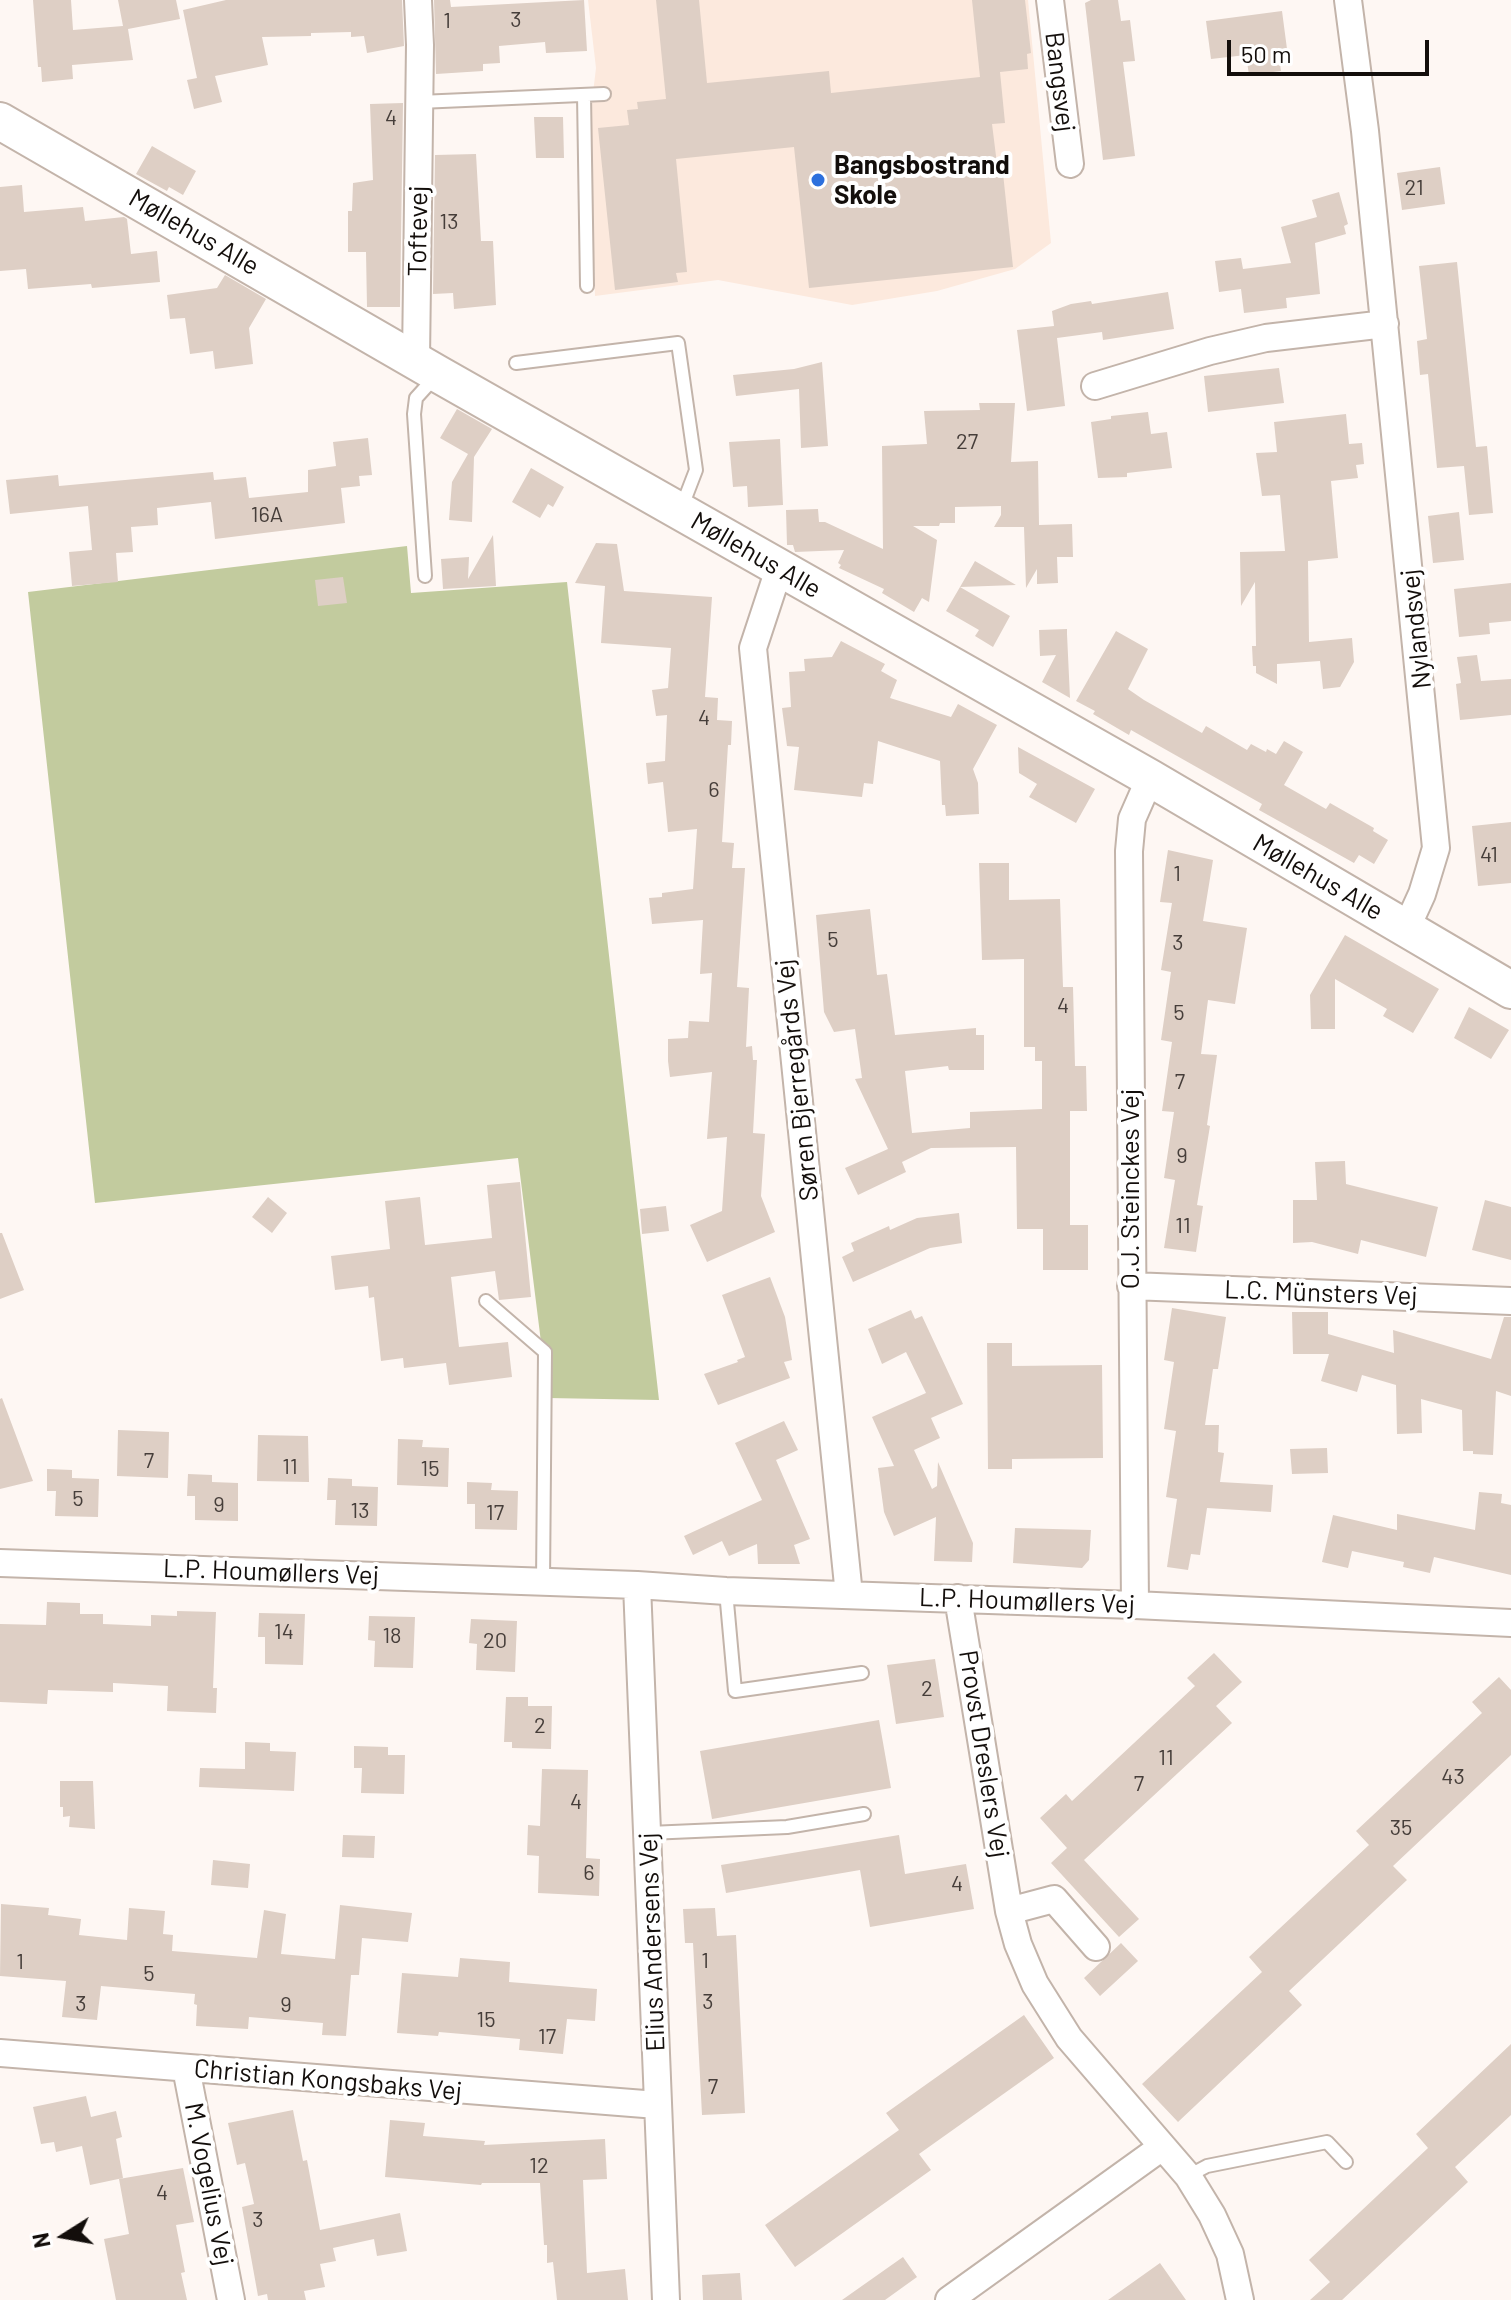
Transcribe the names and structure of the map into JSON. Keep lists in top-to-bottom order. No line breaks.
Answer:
{"streets":{"street":["Bangsvej","Toftevej","Møllehus Alle","Nylandsvej","Søren Bjerregårds Vej","O.J. Steinckes Vej","L.C. Münsters Vej","L.P. Houmøllers Vej","Provst Dreslers Vej","Elius Andersens Vej","Christian Kongsbaks Vej","M. Vogelius Vej"]},"crossings":[["Toftevej","Møllehus Alle"],["Møllehus Alle","Nylandsvej"],["Møllehus Alle","Søren Bjerregårds Vej"],["Møllehus Alle","O.J. Steinckes Vej"],["Søren Bjerregårds Vej","L.P. Houmøllers Vej"],["O.J. Steinckes Vej","L.C. Münsters Vej"],["O.J. Steinckes Vej","L.P. Houmøllers Vej"],["L.P. Houmøllers Vej","Provst Dreslers Vej"],["L.P. Houmøllers Vej","Elius Andersens Vej"],["Elius Andersens Vej","Christian Kongsbaks Vej"],["Christian Kongsbaks Vej","M. Vogelius Vej"]],"places":["Bangsbostrand Skole"],"house_numbers":["3","1","4","21","13","27","16A","4","6","41","1","5","3","4","5","7","9","11","7","11","15","5","9","13","17","14","18","20","2","2","11","43","7","4","35","6","4","1","1","5","3","3","9","15","17","7","12","4","3"],"scale_bar":"50 m","north":"left"}
